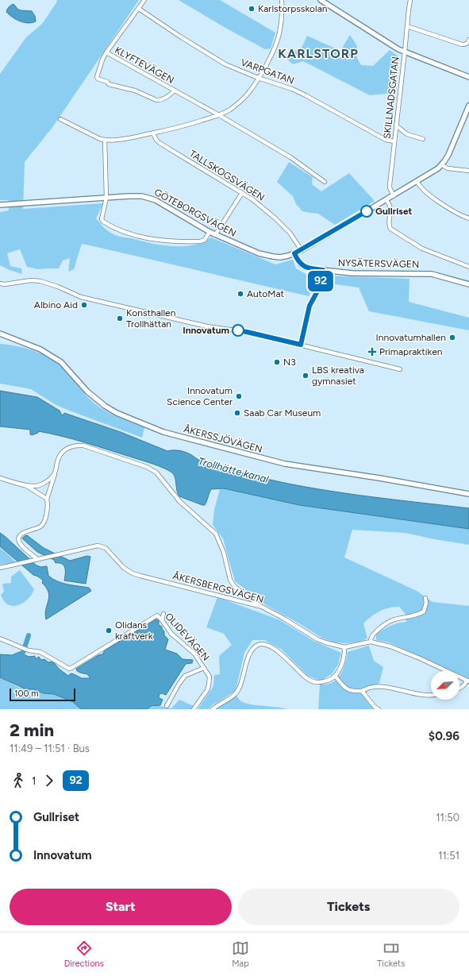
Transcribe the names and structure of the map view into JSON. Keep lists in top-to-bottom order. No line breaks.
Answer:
{"streets":{"street":["KLYFTEVÄGEN","VARPGATAN","SKILLNADSGATAN","TALLSKOGSVÄGEN","GÖTEBORGSVÄGEN","NYSÄTERSVÄGEN","ÅKERSSJÖVÄGEN","ÅKERSBERGSVÄGEN","OLIDEVÄGEN"]},"crossings":[["VARPGATAN","SKILLNADSGATAN"],["SKILLNADSGATAN","GÖTEBORGSVÄGEN"],["TALLSKOGSVÄGEN","GÖTEBORGSVÄGEN"],["GÖTEBORGSVÄGEN","NYSÄTERSVÄGEN"]],"districts":["KARLSTORP"],"water":["Trollhätte kanal"],"places":{"other":["Karlstorpsskolan","Gullriset","AutoMat","Albino Aid","Konsthallen Trollhättan","Innovatum","Innovatumhallen","N3","LBS kreativa gymnasiet","Innovatum Science Center","Saab Car Museum","Olidans kraftverk"],"health":["Primapraktiken"]},"lines":["bus line 92"],"scale_bar":"100 m","north":"bottom left","page":{"on_map":"92","scale":"100 m","heading":["2 min","11:49 – 11:51 · Bus","$0.96"],"legs":["1","92"],"list":[{"name":"Gullriset","value":"11:50"},{"name":"Innovatum","value":"11:51"}],"buttons":["Start","Tickets"],"tabs":["Directions","Map","Tickets"]}}
